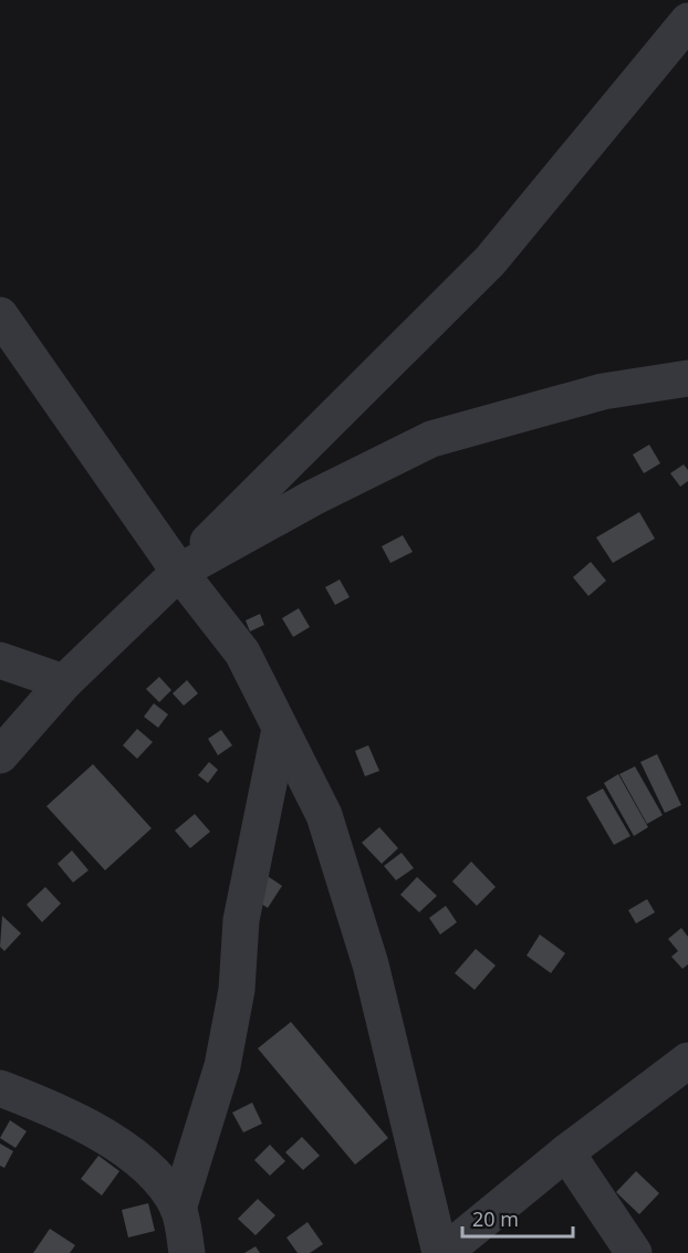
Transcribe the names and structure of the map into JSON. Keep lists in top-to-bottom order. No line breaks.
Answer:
{"scale_bar":"20 m"}
